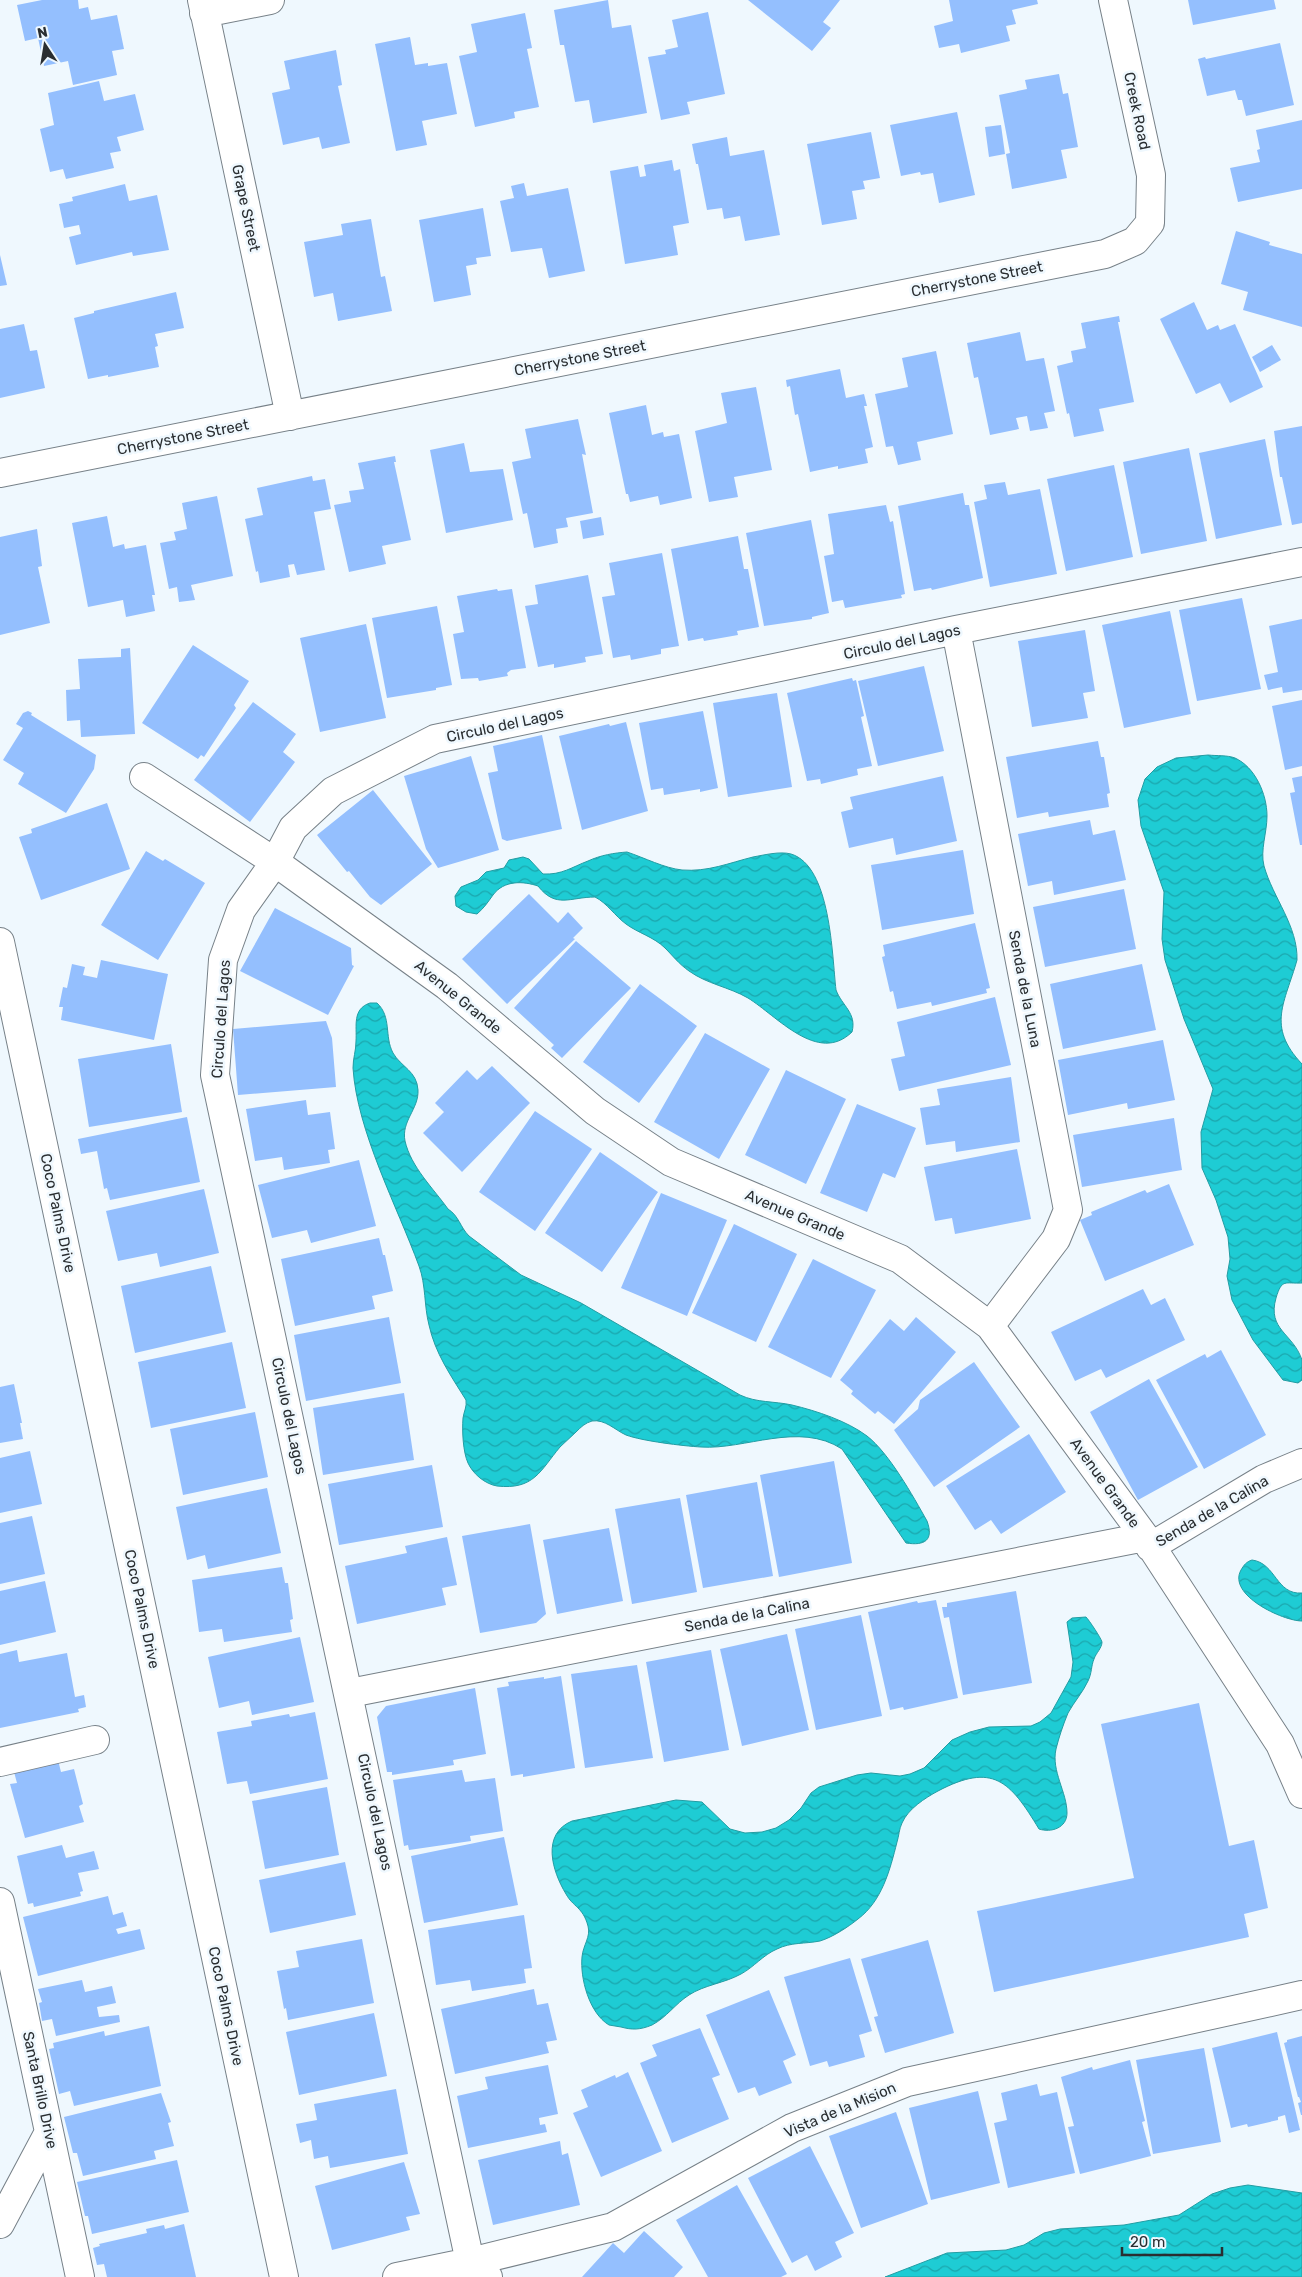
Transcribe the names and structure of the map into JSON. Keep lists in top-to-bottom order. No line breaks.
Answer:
{"streets":{"street":["Creek Road","Grape Street","Cherrystone Street","Circulo del Lagos","Senda de la Luna","Avenue Grande","Coco Palms Drive","Senda de la Calina","Santa Brillo Drive","Vista de la Mision"]},"crossings":[["Creek Road","Cherrystone Street"],["Grape Street","Cherrystone Street"],["Circulo del Lagos","Senda de la Luna"],["Circulo del Lagos","Avenue Grande"],["Circulo del Lagos","Senda de la Calina"],["Circulo del Lagos","Vista de la Mision"],["Senda de la Luna","Avenue Grande"],["Avenue Grande","Senda de la Calina"]],"scale_bar":"20 m","north":"top"}
